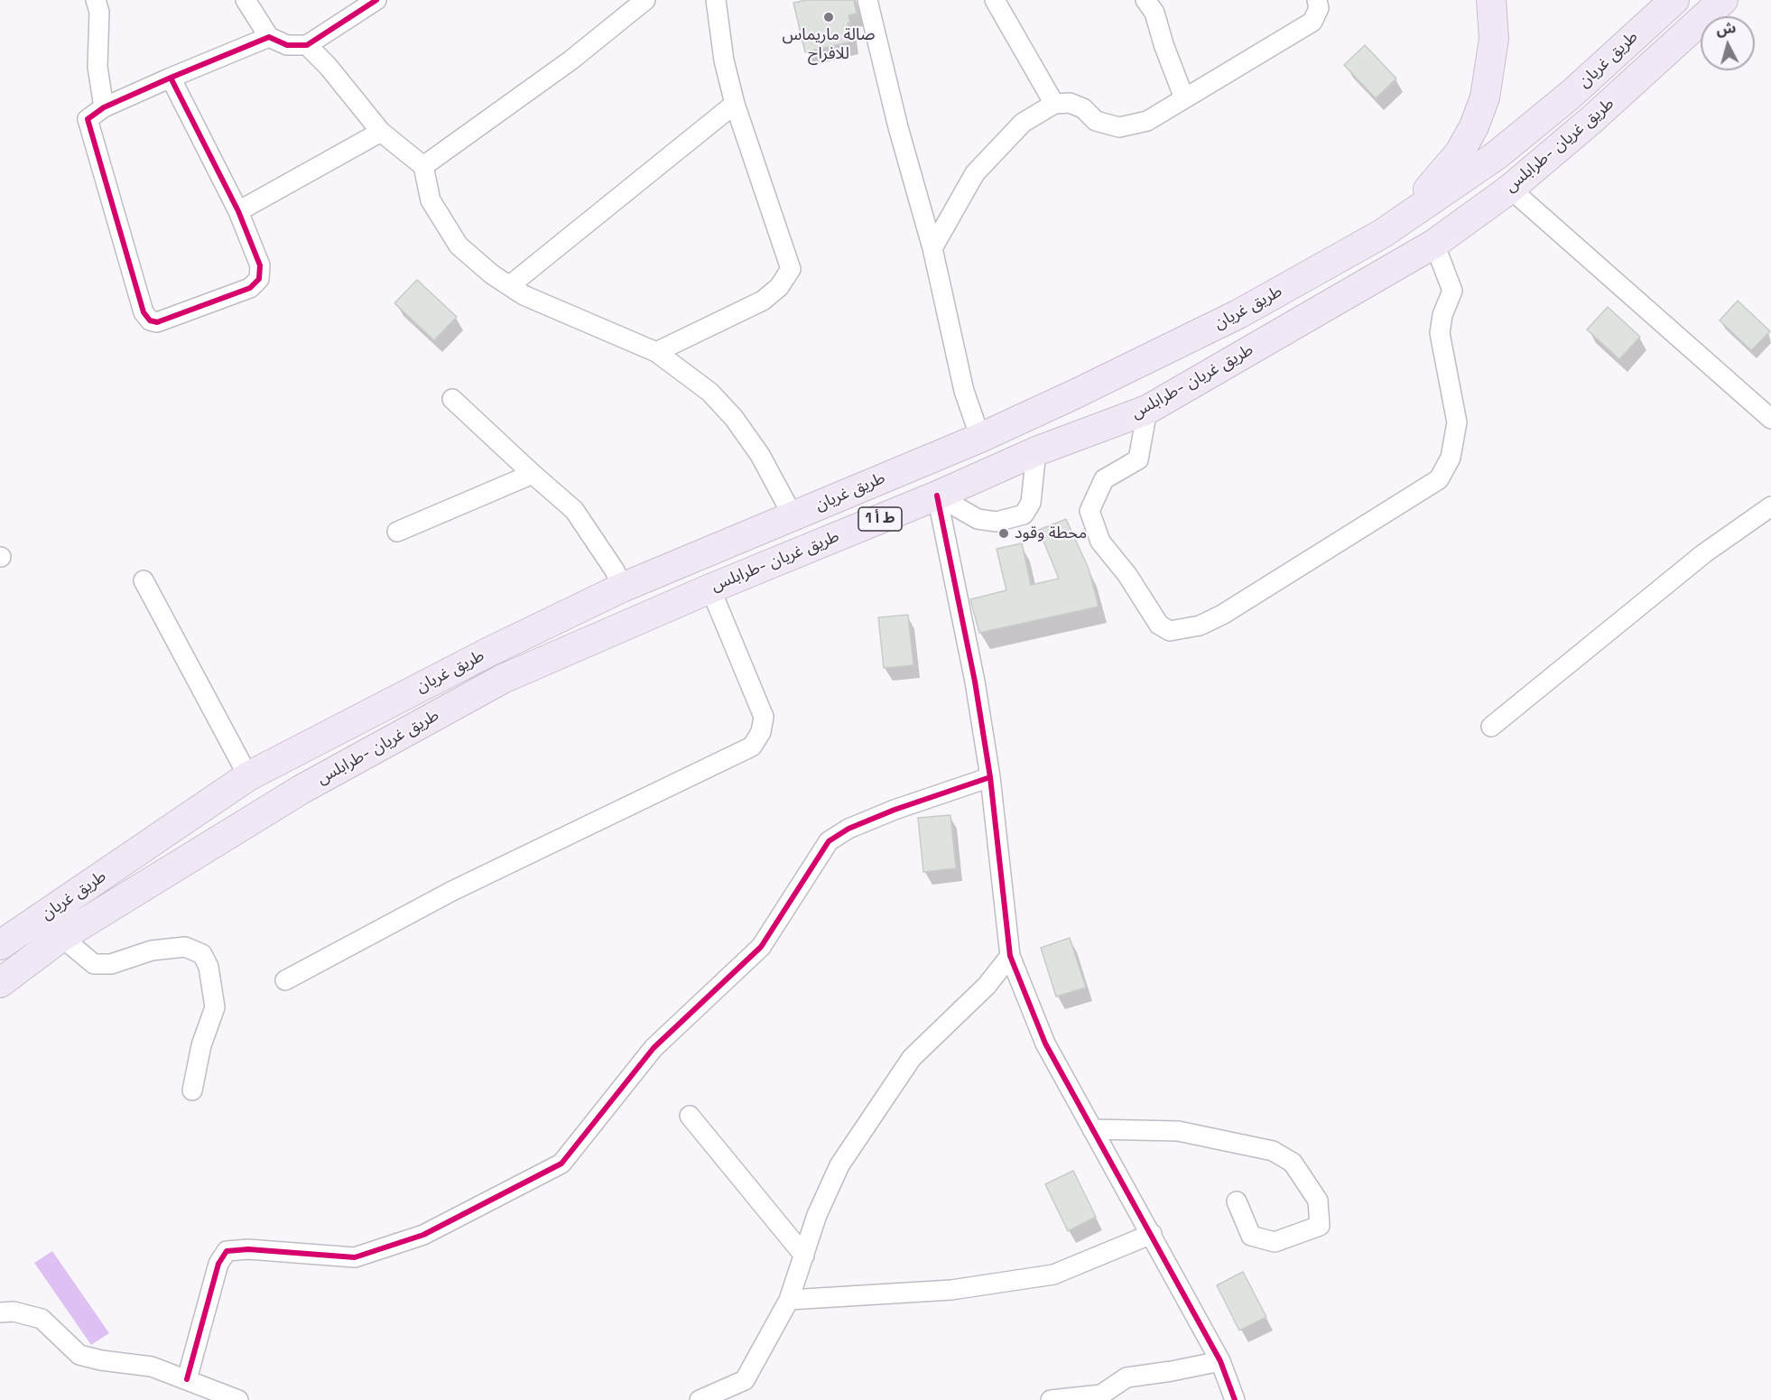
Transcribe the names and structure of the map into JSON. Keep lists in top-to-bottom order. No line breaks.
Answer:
{"streets":{"highway":["طريق غريان","طريق غريان -طرابلس","ط أ 1"]},"places":["صالة ماريماس للافراح","محطة وقود"],"north":"top"}
